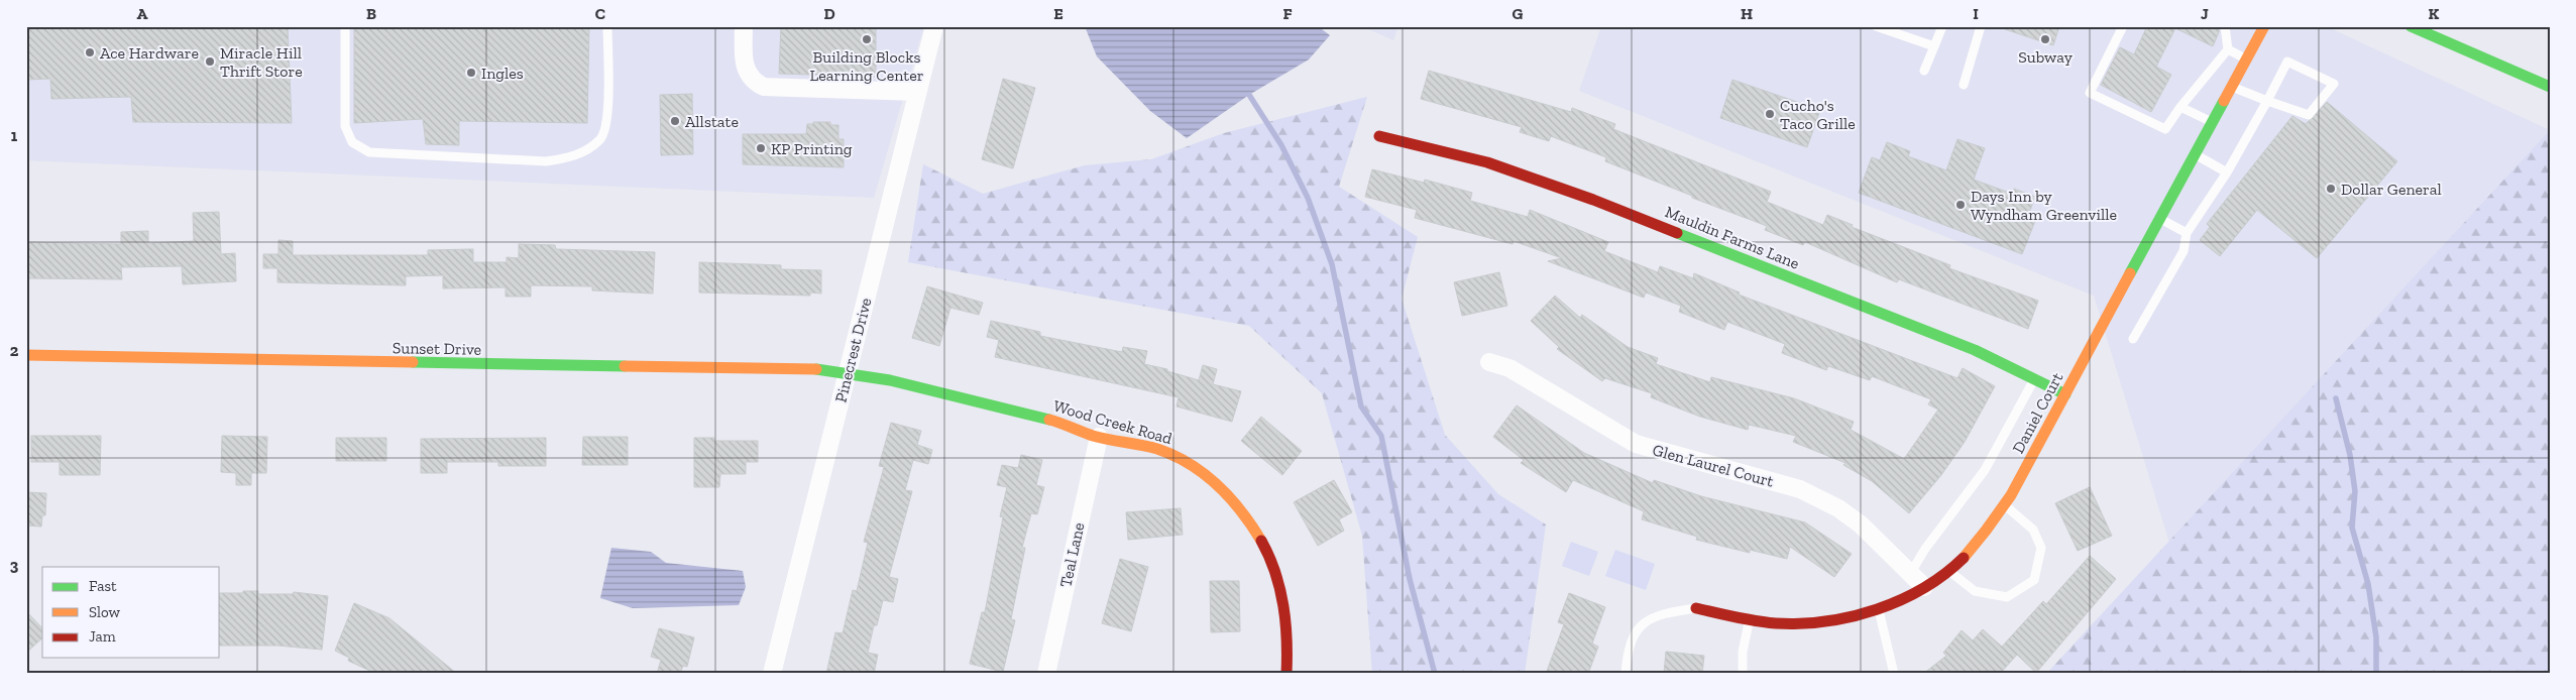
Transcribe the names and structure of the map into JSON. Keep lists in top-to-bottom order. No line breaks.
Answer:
{"streets":{"street":["Mauldin Farms Lane","Sunset Drive","Pinecrest Drive","Daniel Court","Wood Creek Road","Glen Laurel Court","Teal Lane"]},"crossings":[["Mauldin Farms Lane","Daniel Court"],["Sunset Drive","Pinecrest Drive"],["Sunset Drive","Wood Creek Road"],["Pinecrest Drive","Wood Creek Road"],["Daniel Court","Glen Laurel Court"],["Wood Creek Road","Teal Lane"]],"places":["Building Blocks Learning Center","Subway","Ace Hardware","Miracle Hill Thrift Store","Ingles","Cucho's Taco Grille","Allstate","KP Printing","Dollar General","Days Inn by Wyndham Greenville"],"legend":["Fast","Slow","Jam"],"grid":{"columns":["A","B","C","D","E","F","G","H","I","J","K"],"rows":["1","2","3"]}}
